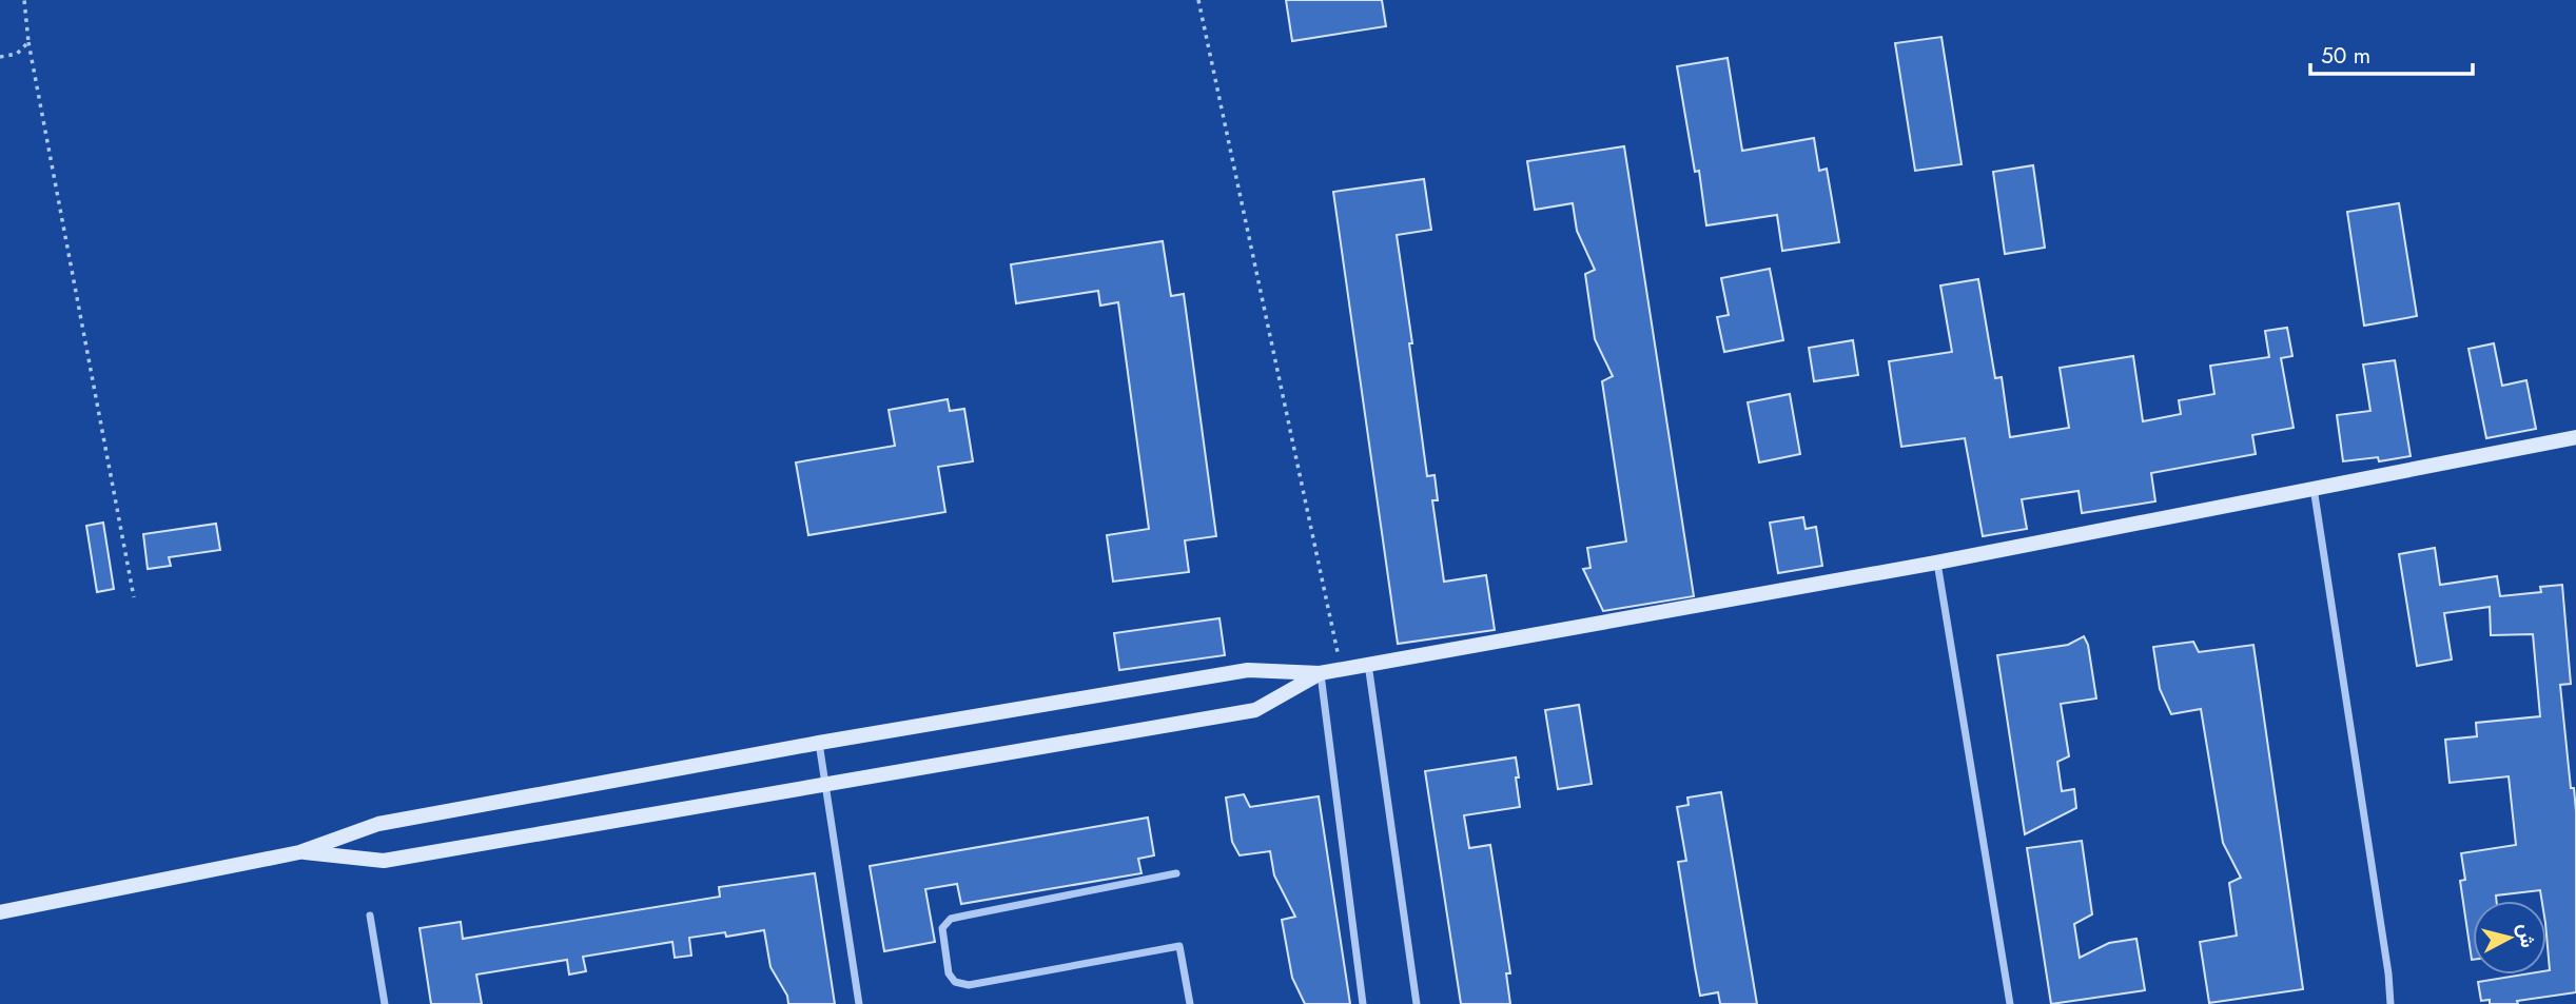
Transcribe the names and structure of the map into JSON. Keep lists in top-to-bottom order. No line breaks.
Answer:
{"scale_bar":"50 m","north":"right"}
